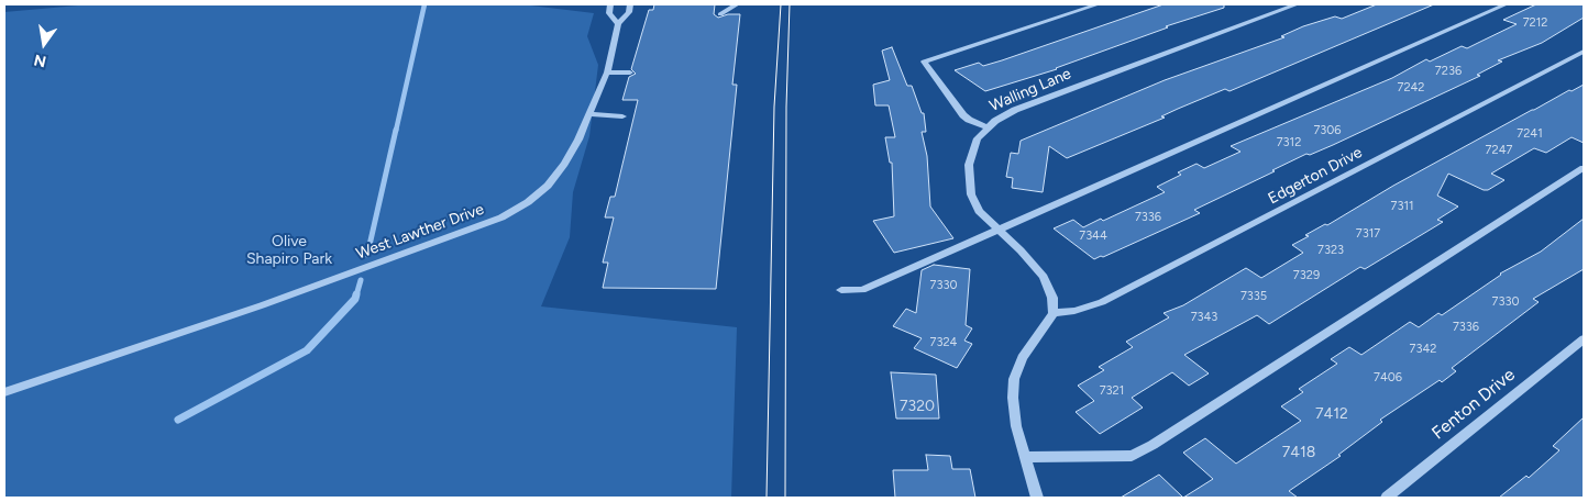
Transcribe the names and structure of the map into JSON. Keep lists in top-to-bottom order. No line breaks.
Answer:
{"streets":{"street":["Walling Lane","Edgerton Drive","West Lawther Drive","Fenton Drive"]},"crossings":[["Walling Lane","Edgerton Drive"]],"parks":["Olive Shapiro Park"],"house_numbers":["7212","7236","7242","7306","7241","7312","7247","7311","7336","7317","7344","7323","7329","7330","7335","7330","7343","7336","7324","7342","7406","7321","7320","7412","7418"],"north":"bottom"}
